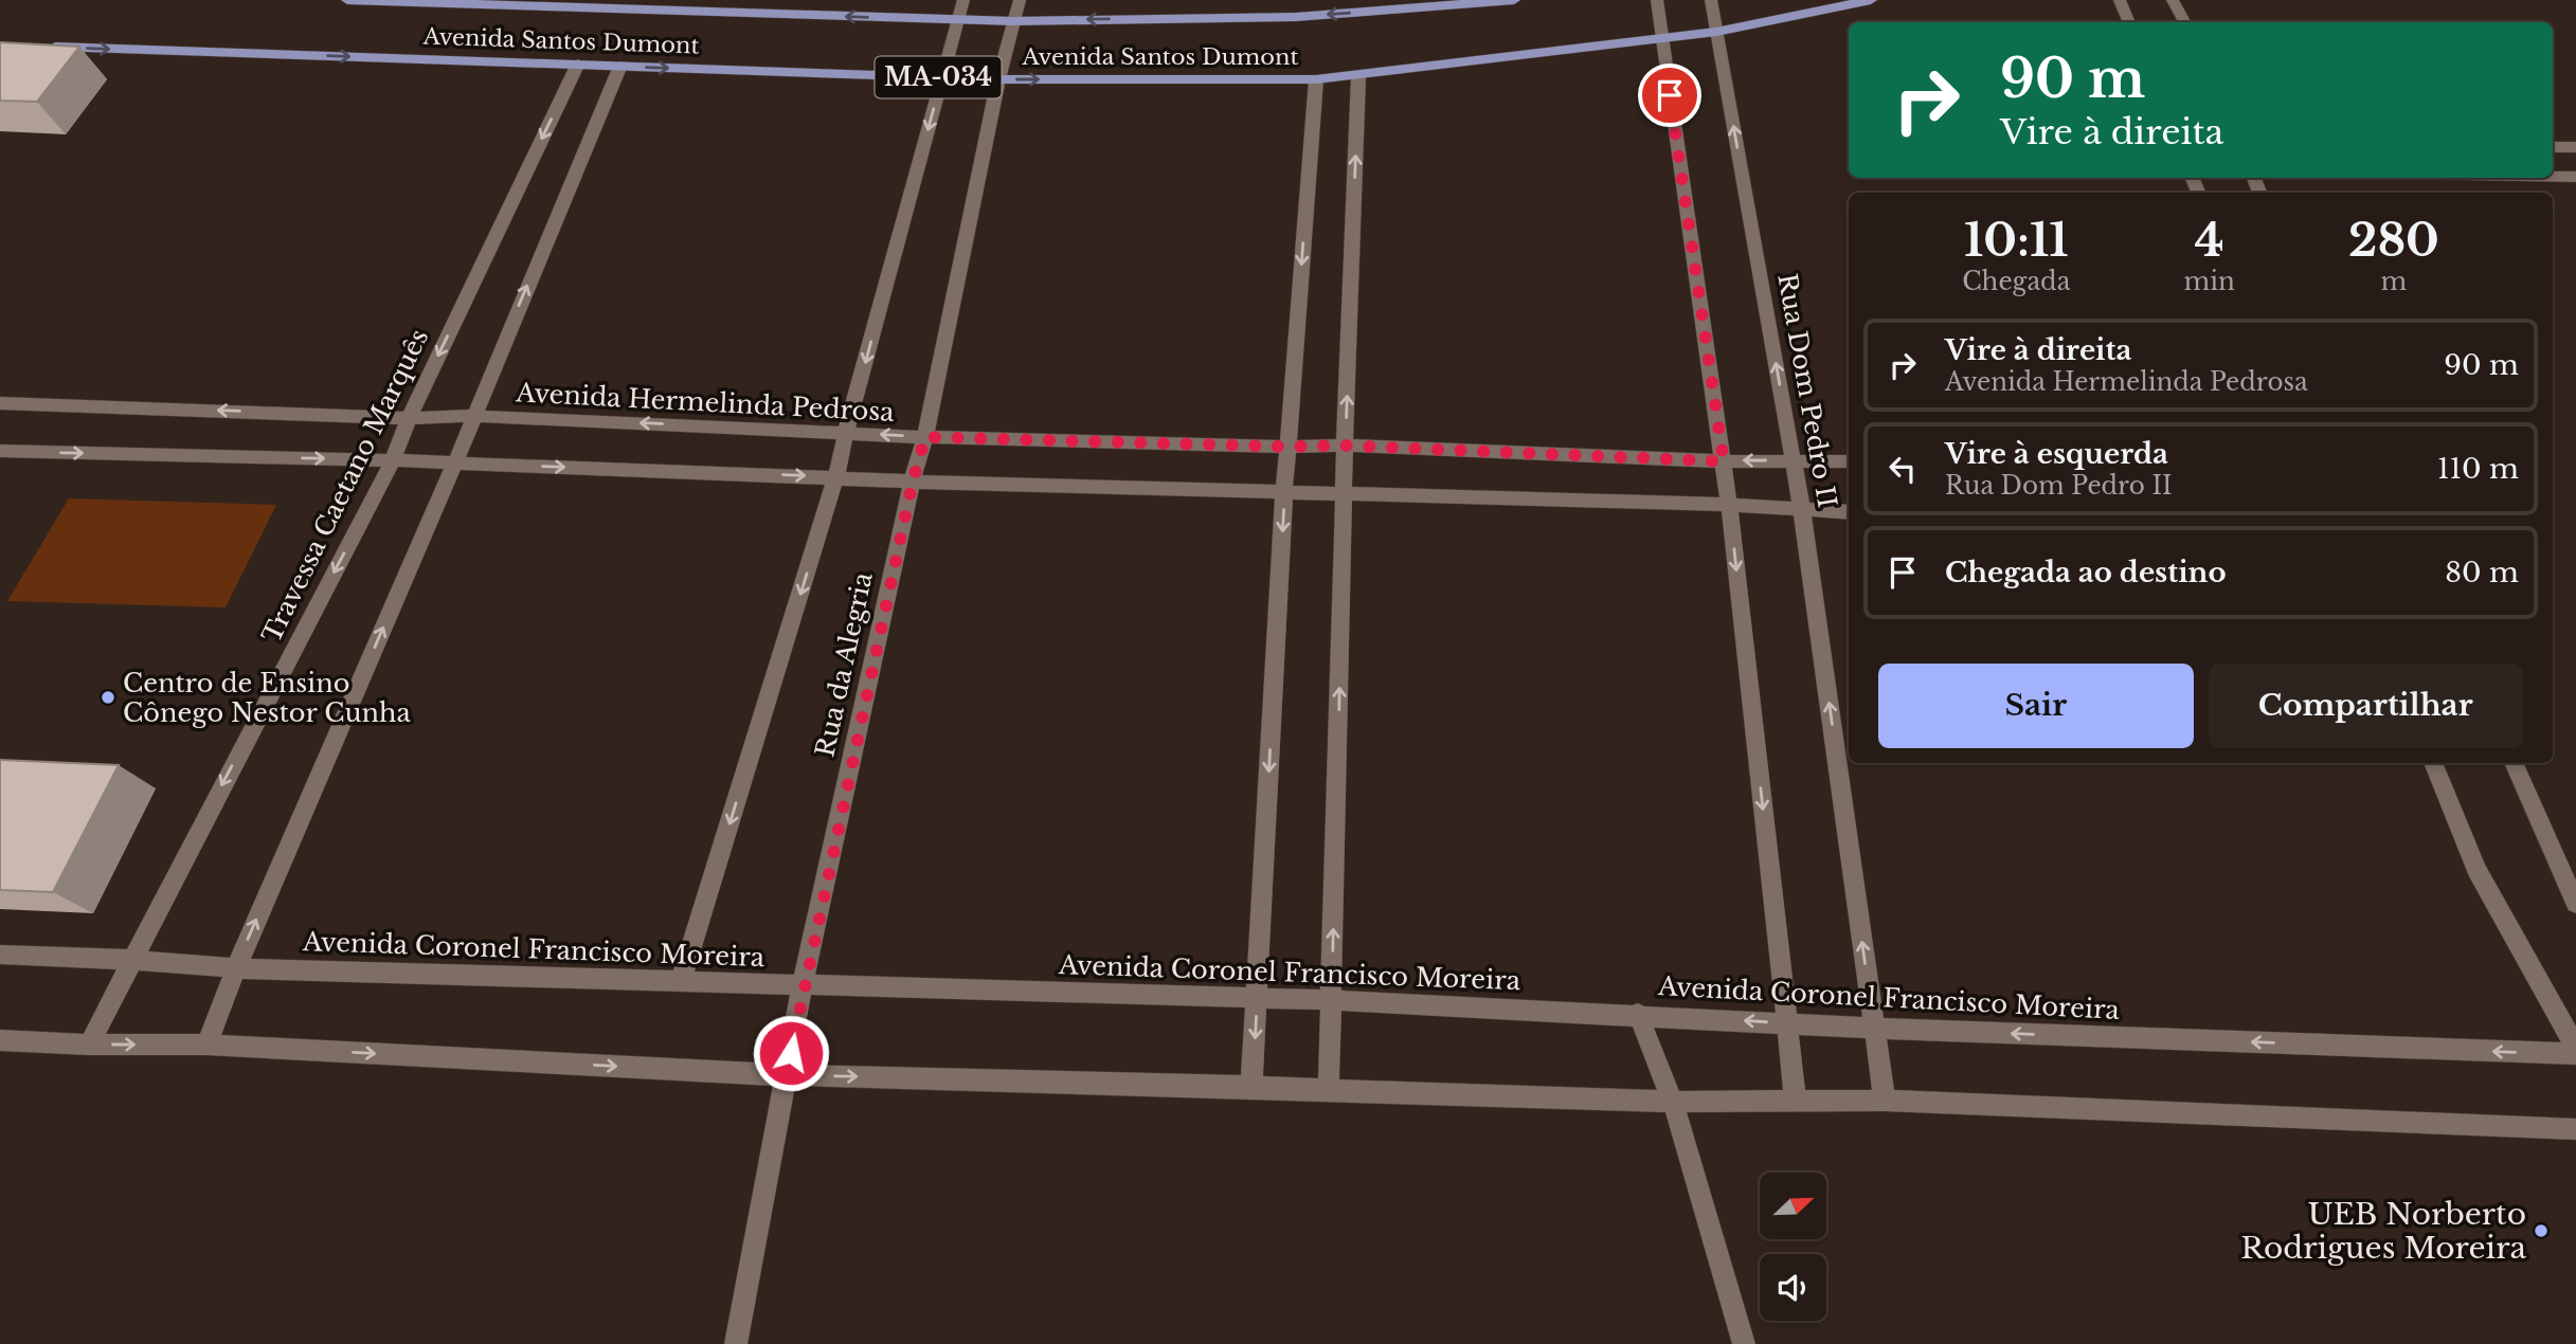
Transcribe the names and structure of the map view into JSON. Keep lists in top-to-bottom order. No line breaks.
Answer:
{"streets":{"main road":["Avenida Santos Dumont","MA-034"],"street":["Rua Dom Pedro II","Avenida Hermelinda Pedrosa","Travessa Caetano Marquês","Rua da Alegria","Avenida Coronel Francisco Moreira"]},"crossings":[["Avenida Santos Dumont","Rua Dom Pedro II"],["Avenida Santos Dumont","Travessa Caetano Marquês"],["Avenida Santos Dumont","Rua da Alegria"],["Rua Dom Pedro II","Avenida Hermelinda Pedrosa"],["Rua Dom Pedro II","Avenida Coronel Francisco Moreira"],["Avenida Hermelinda Pedrosa","Travessa Caetano Marquês"],["Avenida Hermelinda Pedrosa","Rua da Alegria"],["Travessa Caetano Marquês","Avenida Coronel Francisco Moreira"],["Rua da Alegria","Avenida Coronel Francisco Moreira"]],"places":["Centro de Ensino Cônego Nestor Cunha","UEB Norberto Rodrigues Moreira"],"north":"top right","page":{"turn":["90 m","Vire à direita"],"eta":["10:11","Chegada","4","min","280","m"],"list":[{"name":"Vire à direita","note":"Avenida Hermelinda Pedrosa","value":"90 m"},{"name":"Vire à esquerda","note":"Rua Dom Pedro II","value":"110 m"},{"name":"Chegada ao destino","value":"80 m"}],"buttons":["Sair","Compartilhar"]}}
